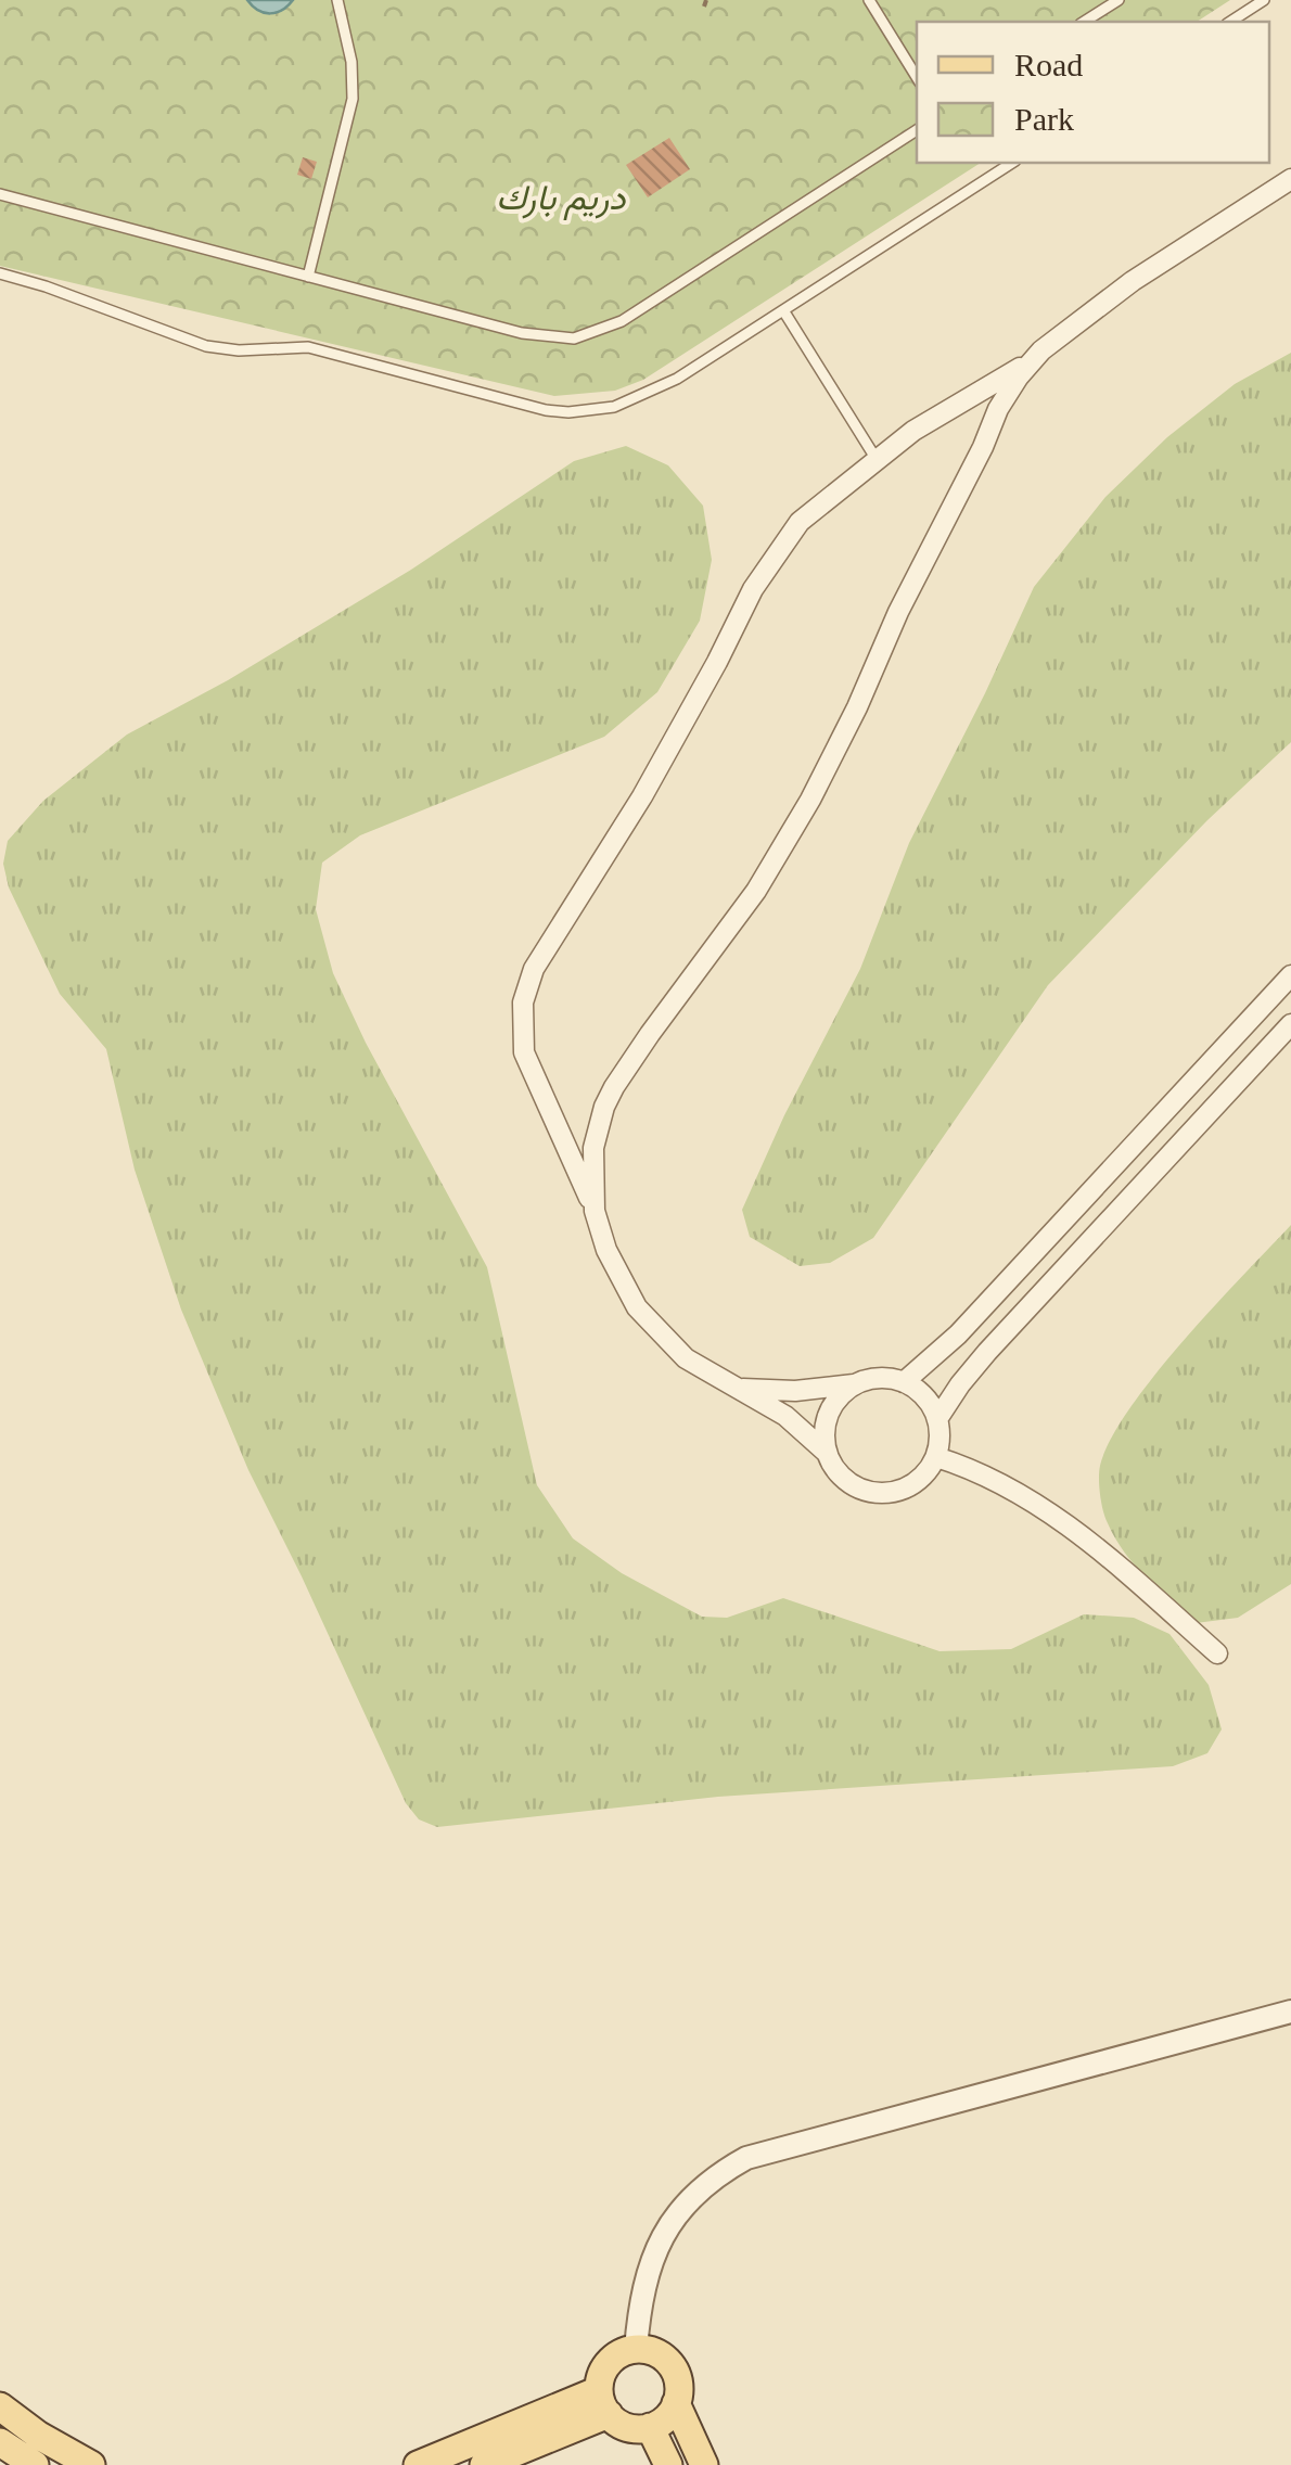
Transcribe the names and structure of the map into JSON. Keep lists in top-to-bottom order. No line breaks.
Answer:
{"parks":["دريم بارك"],"legend":["Road","Park"]}
